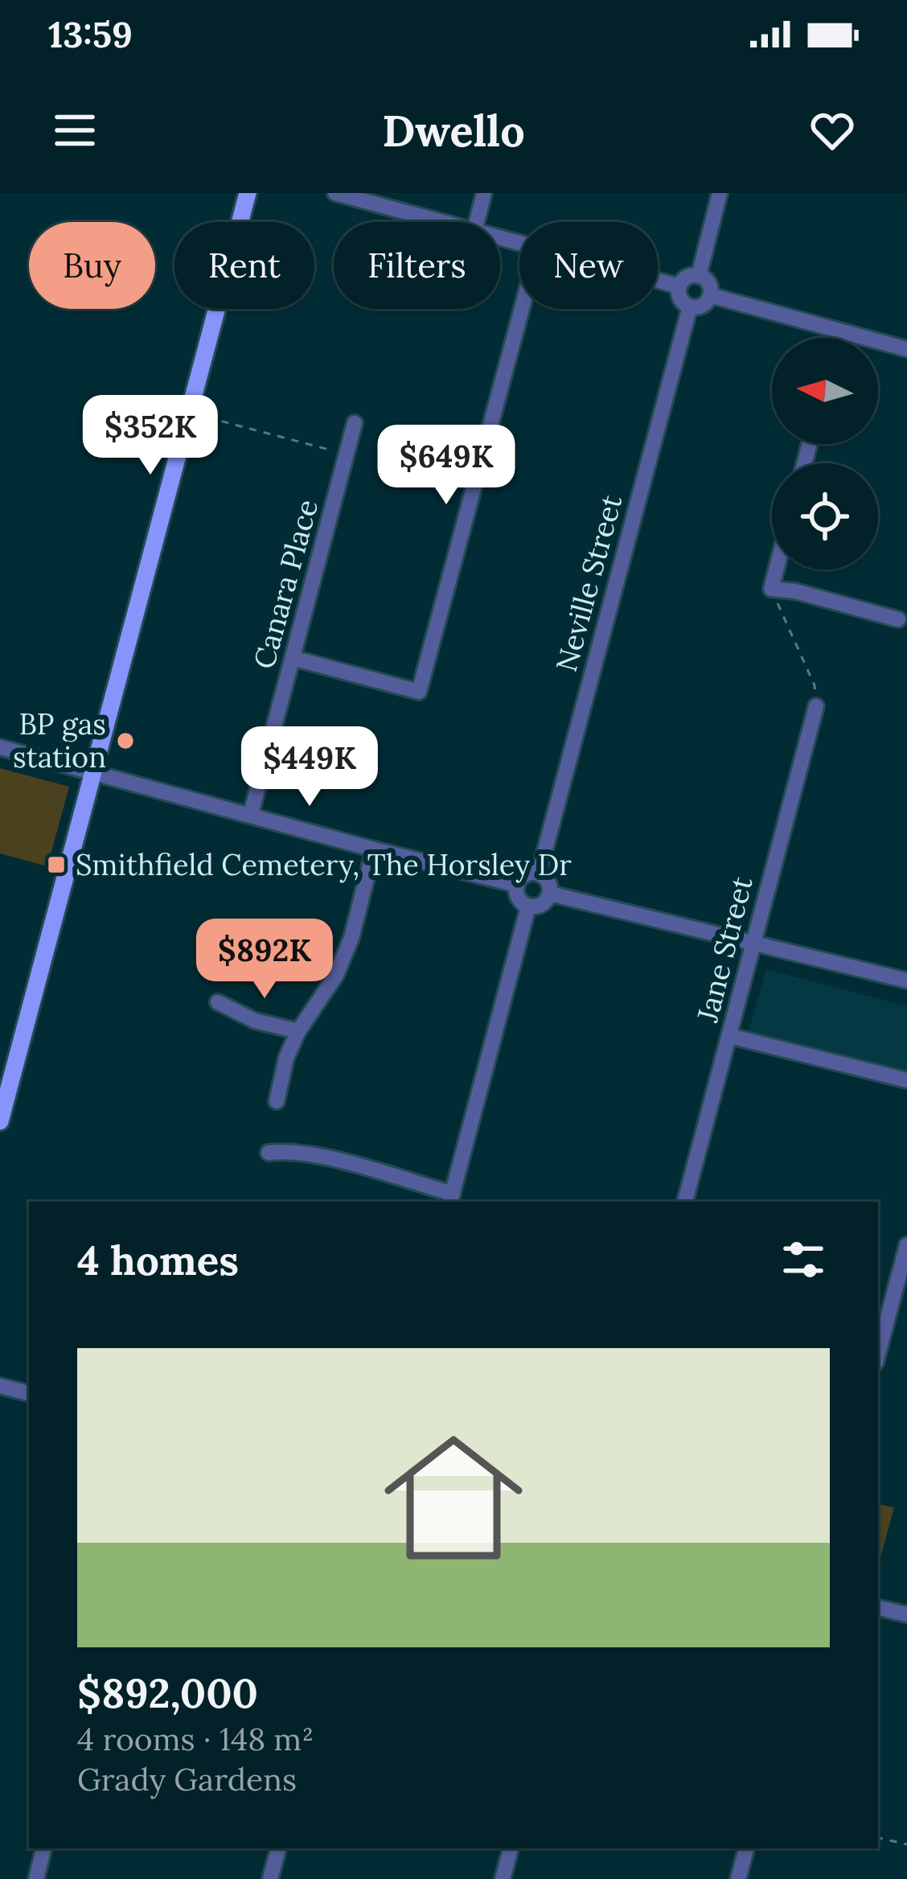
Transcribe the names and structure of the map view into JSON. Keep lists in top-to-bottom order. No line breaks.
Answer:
{"streets":{"street":["Neville Street","Canara Place","Jane Street"]},"places":{"other":["BP gas station"],"transit":["Smithfield Cemetery, The Horsley Dr"]},"north":"left","page":{"status":"13:59","header":"Dwello","chip":["Buy","Rent","Filters","New"],"price":["$352K","$649K","$449K","$892K"],"heading":"4 homes","list":[{"name":"$892,000","note":"4 rooms · 148 m² · Grady Gardens"}]}}
